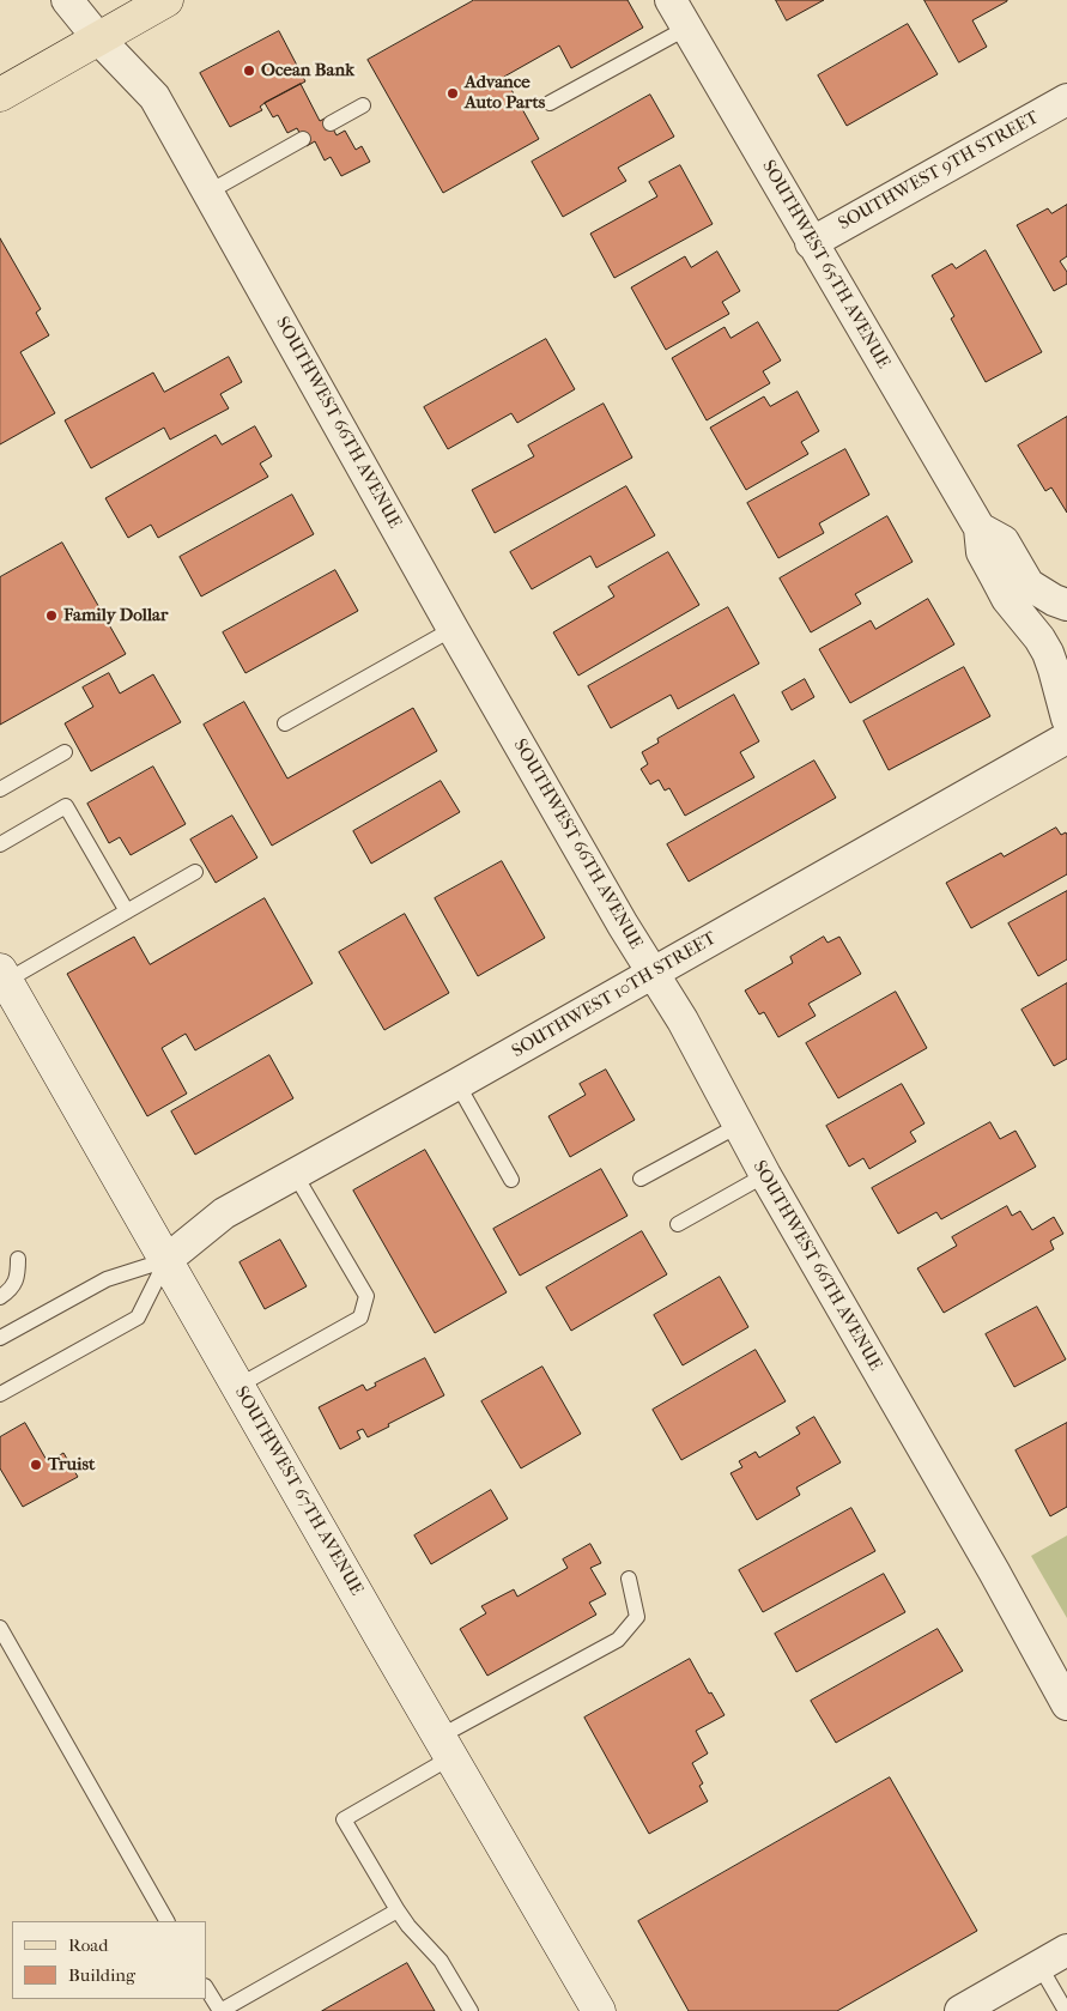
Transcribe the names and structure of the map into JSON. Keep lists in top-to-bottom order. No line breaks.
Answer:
{"streets":{"main road":["SOUTHWEST 67TH AVENUE"],"street":["SOUTHWEST 9TH STREET","SOUTHWEST 65TH AVENUE","SOUTHWEST 66TH AVENUE","SOUTHWEST 10TH STREET"]},"crossings":[["SOUTHWEST 9TH STREET","SOUTHWEST 65TH AVENUE"],["SOUTHWEST 66TH AVENUE","SOUTHWEST 10TH STREET"],["SOUTHWEST 10TH STREET","SOUTHWEST 67TH AVENUE"]],"places":["Ocean Bank","Advance Auto Parts","Family Dollar","Truist"],"legend":["Road","Building"]}
